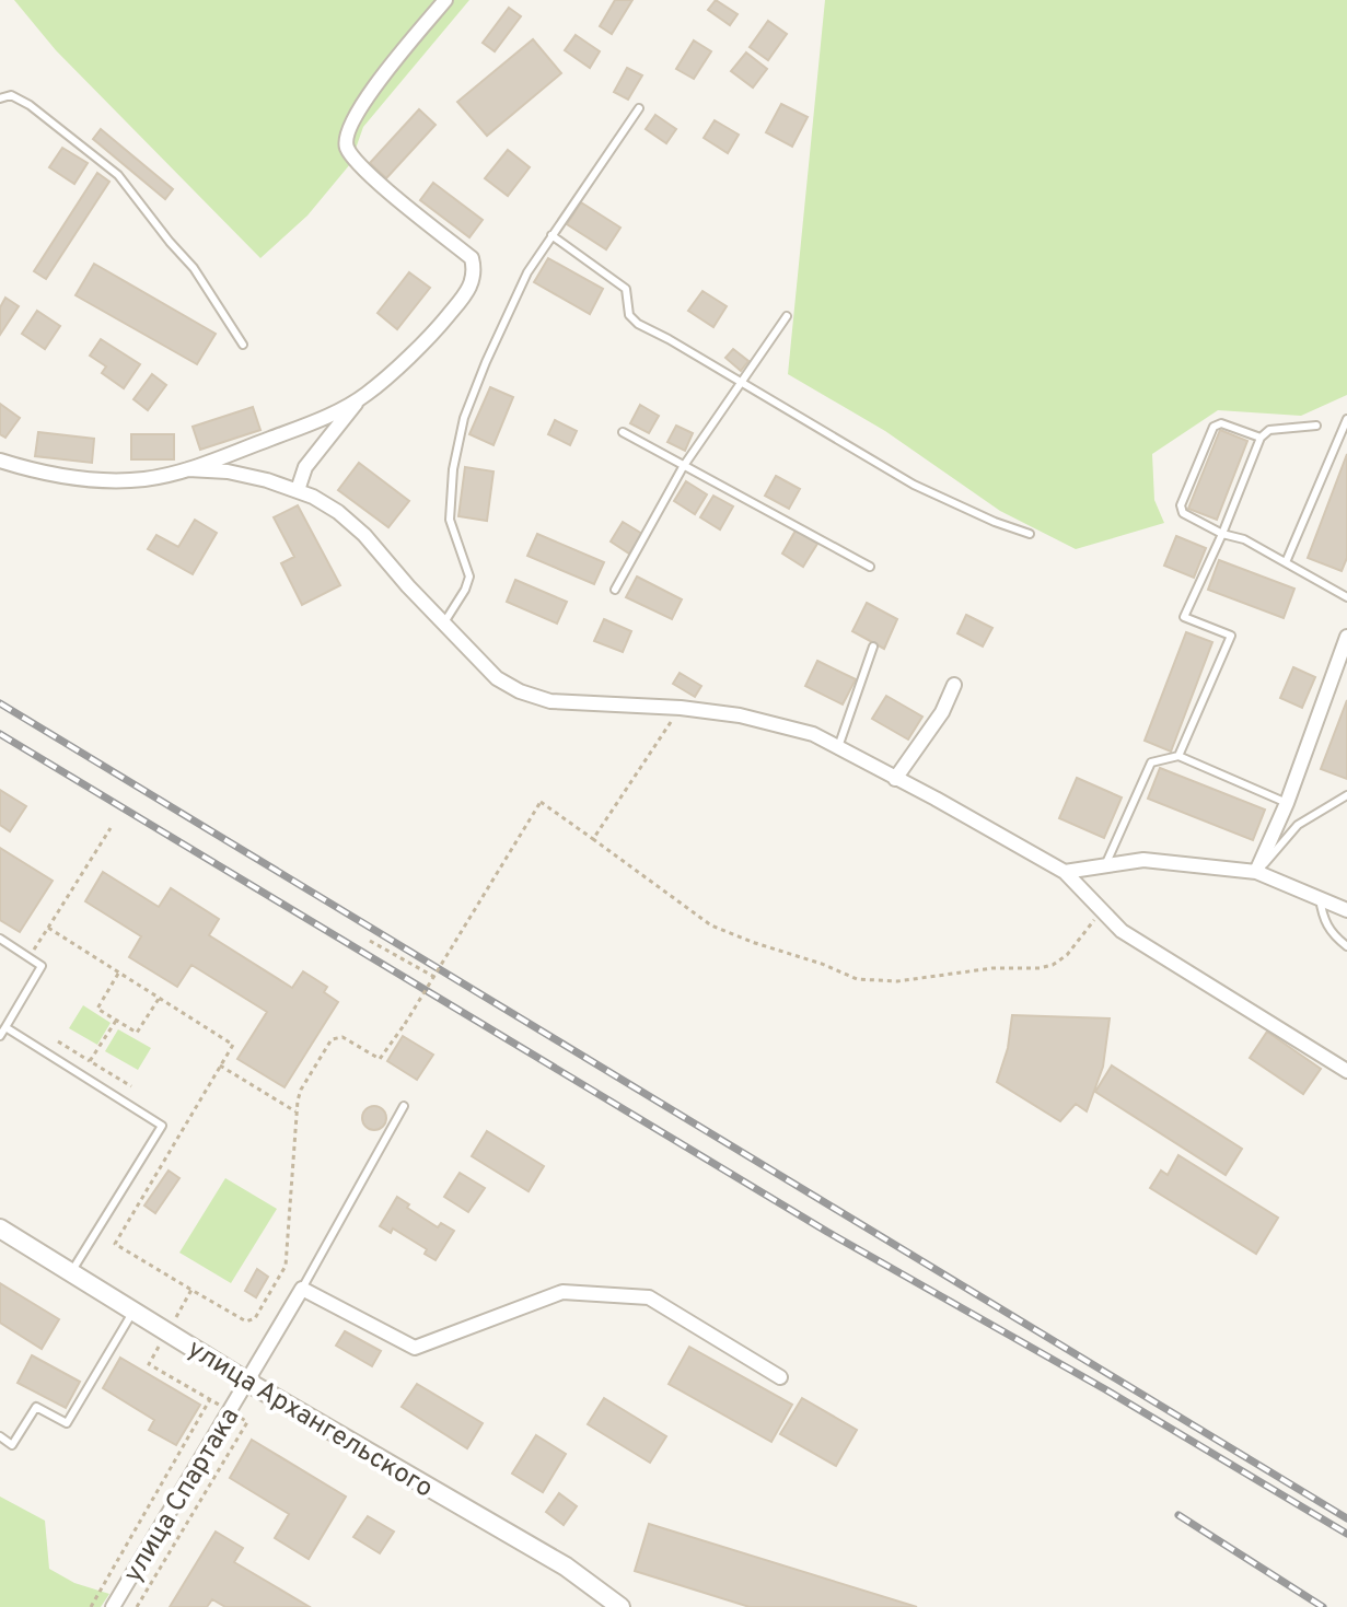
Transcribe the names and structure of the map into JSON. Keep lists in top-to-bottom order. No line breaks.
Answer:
{"streets":{"street":["улица Архангельского","улица Спартака"]},"crossings":[["улица Архангельского","улица Спартака"]]}
